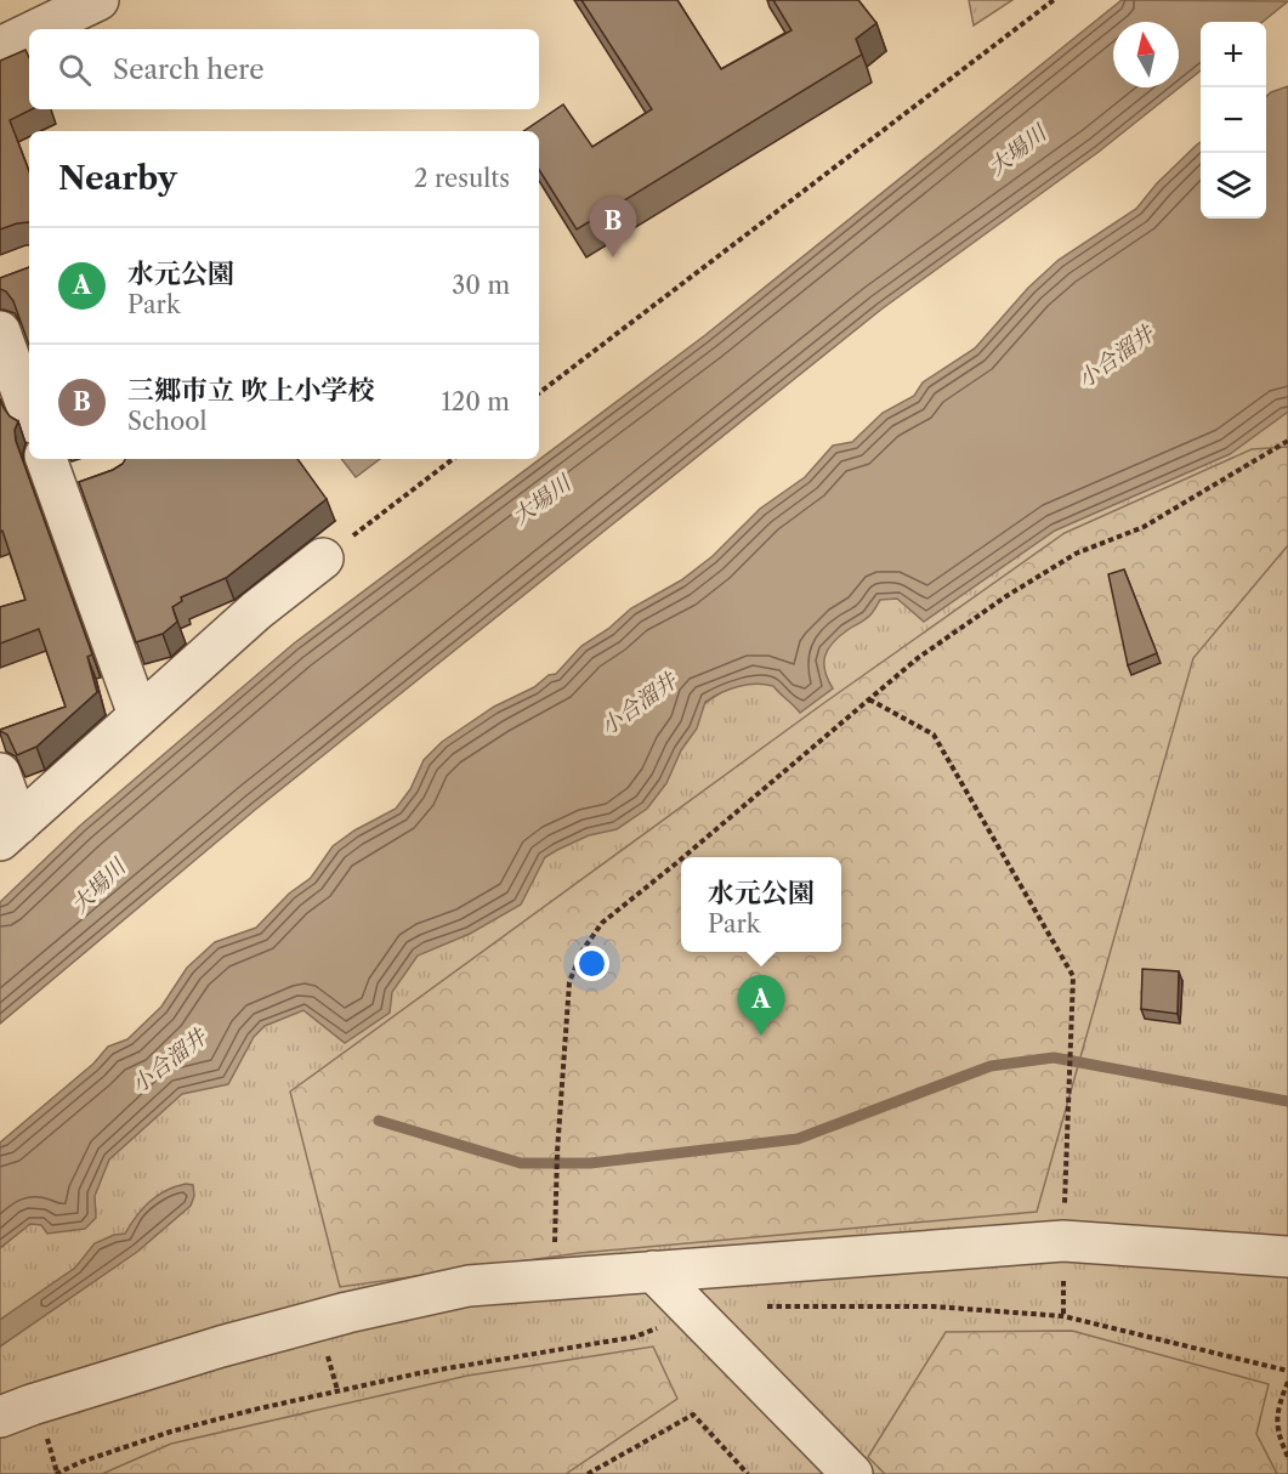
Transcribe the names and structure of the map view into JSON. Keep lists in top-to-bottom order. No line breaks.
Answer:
{"water":["大場川","小合溜井"],"north":"top","page":{"map_buttons":["+","−"],"search":"Search here","heading":["Nearby","2 results"],"pins":["B","A"],"list":[{"mark":"A","name":"水元公園","note":"Park","value":"30 m"},{"mark":"B","name":"三郷市立 吹上小学校","note":"School","value":"120 m"}],"popup":["水元公園","Park"]}}
